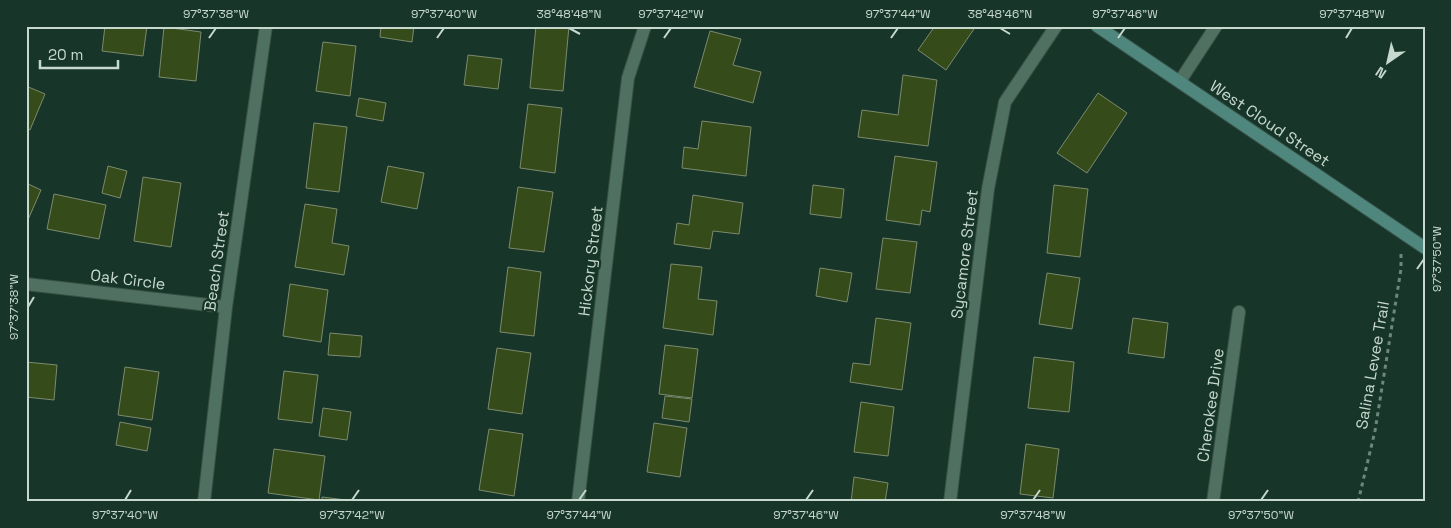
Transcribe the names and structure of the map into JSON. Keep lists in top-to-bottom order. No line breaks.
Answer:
{"streets":{"main road":["West Cloud Street"],"street":["Sycamore Street","Beach Street","Hickory Street","Oak Circle","Cherokee Drive"],"path":["Salina Levee Trail"]},"crossings":[["West Cloud Street","Salina Levee Trail"],["Beach Street","Oak Circle"]],"scale_bar":"20 m","north":"bottom left","coordinates":["97°37'38\"W","97°37'40\"W","38°48'48\"N","97°37'42\"W","97°37'44\"W","38°48'46\"N","97°37'46\"W","97°37'48\"W","97°37'50\"W"]}
